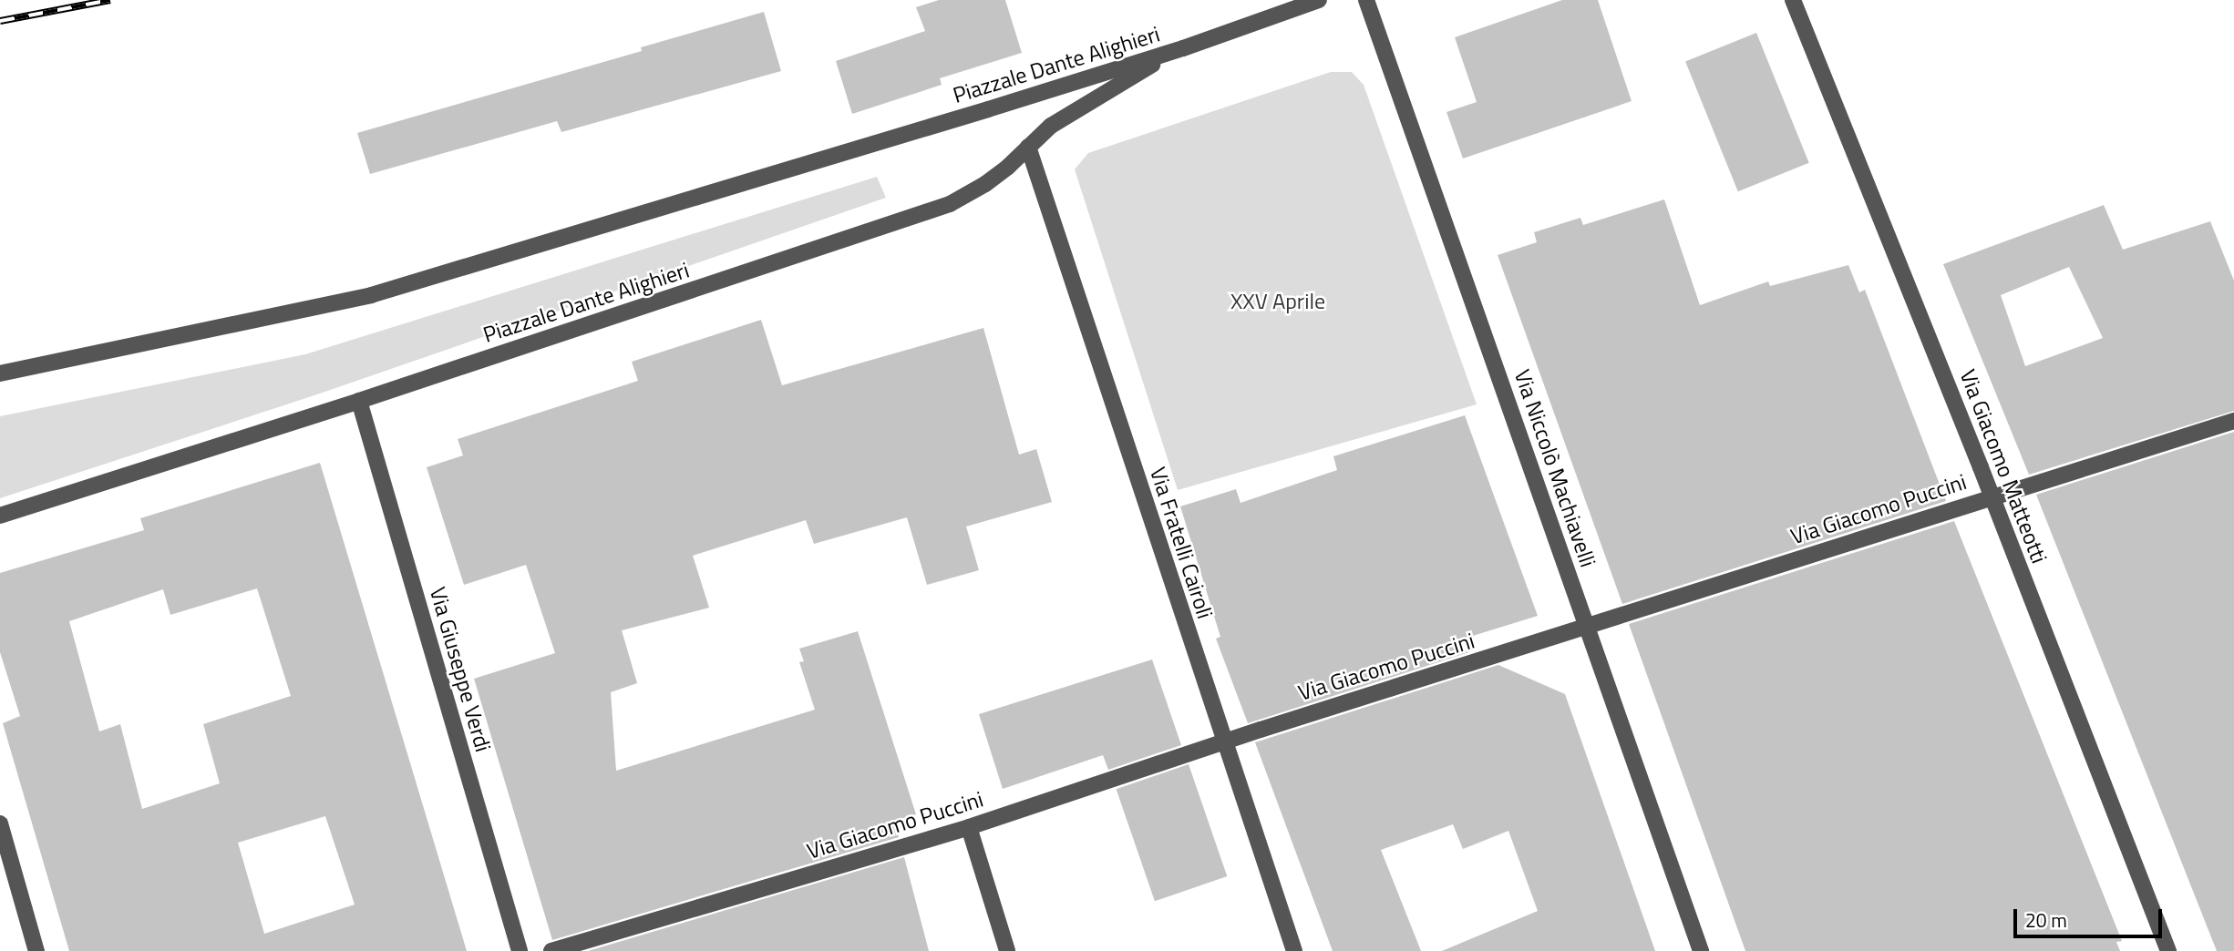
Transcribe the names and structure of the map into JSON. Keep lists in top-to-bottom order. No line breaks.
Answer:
{"streets":{"street":["Piazzale Dante Alighieri","Via Giacomo Matteotti","Via Niccolò Machiavelli","Via Giacomo Puccini","Via Fratelli Cairoli","Via Giuseppe Verdi"]},"crossings":[["Piazzale Dante Alighieri","Via Fratelli Cairoli"],["Piazzale Dante Alighieri","Via Giuseppe Verdi"],["Via Giacomo Matteotti","Via Giacomo Puccini"],["Via Niccolò Machiavelli","Via Giacomo Puccini"],["Via Giacomo Puccini","Via Fratelli Cairoli"]],"parks":["XXV Aprile"],"scale_bar":"20 m"}
